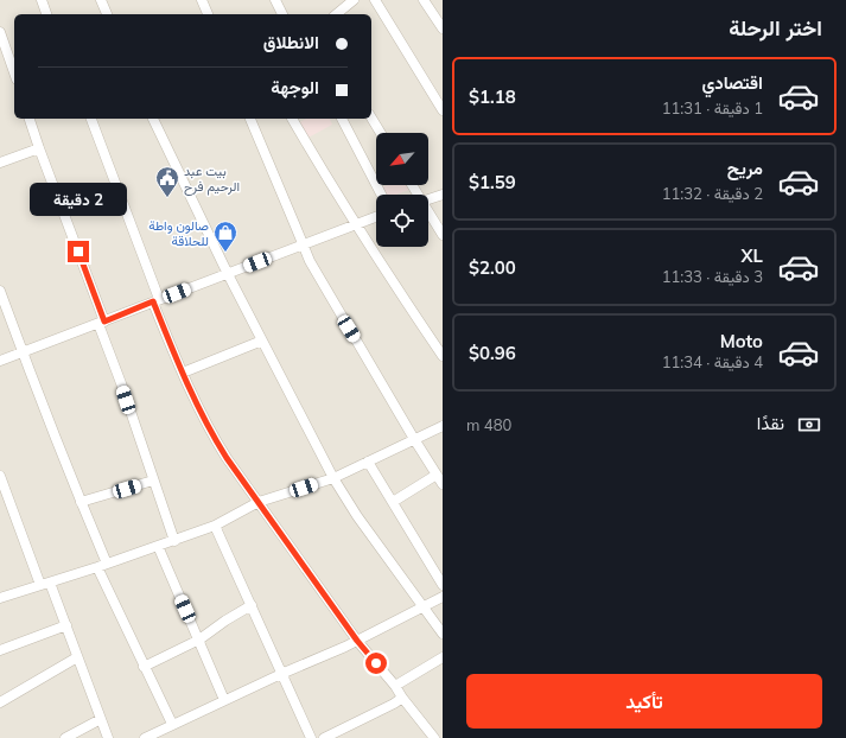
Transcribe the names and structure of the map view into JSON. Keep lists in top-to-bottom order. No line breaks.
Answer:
{"places":{"public building":["بيت عبد الرحيم فرح"],"shop":["صالون واطة للحلاقة"]},"north":"bottom left","page":{"heading":"اختر الرحلة","banner":["الانطلاق","الوجهة"],"list":[{"name":"اقتصادي","note":"1 دقيقة · 11:31","value":"$1.18"},{"name":"مريح","note":"2 دقيقة · 11:32","value":"$1.59"},{"name":"XL","note":"3 دقيقة · 11:33","value":"$2.00"},{"name":"Moto","note":"4 دقيقة · 11:34","value":"$0.96"}],"bubble":"2 دقيقة","pay":["نقدًا","480 m"],"buttons":"تأكيد"}}
